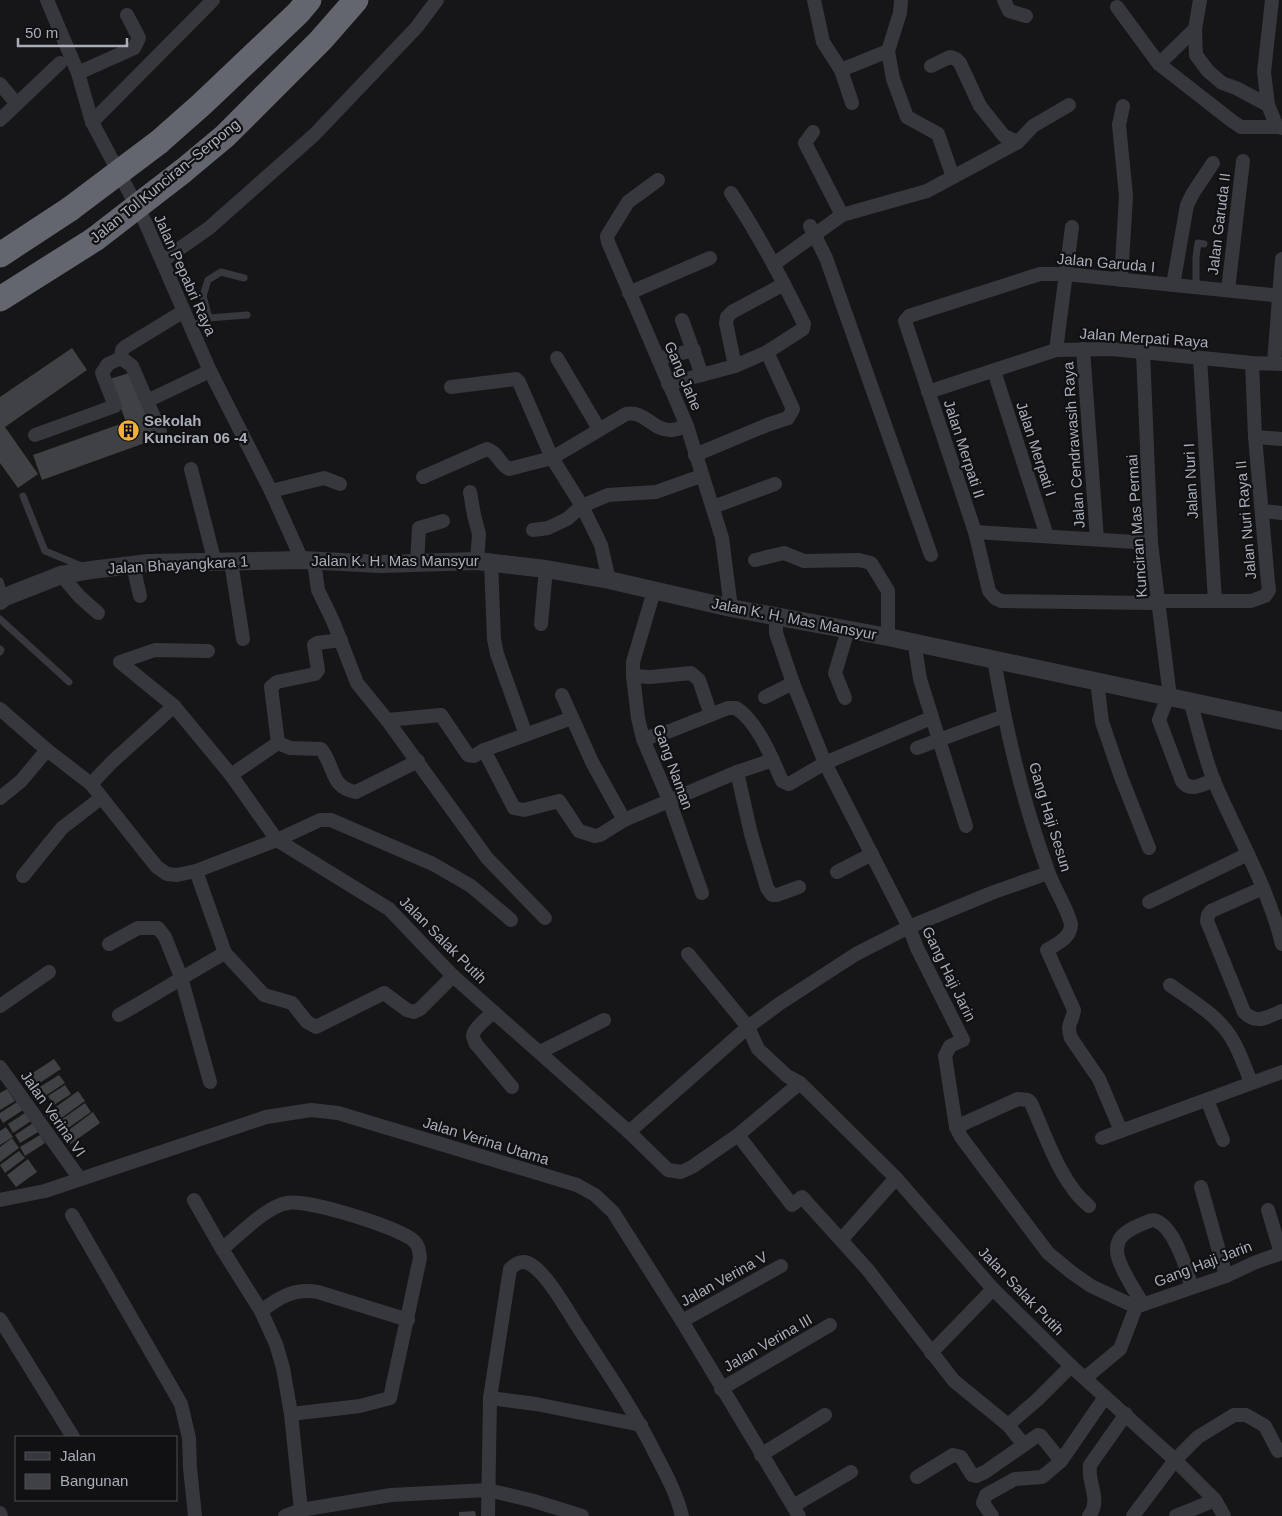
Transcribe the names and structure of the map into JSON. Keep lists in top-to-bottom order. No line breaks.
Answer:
{"streets":{"highway":["Jalan Tol Kunciran–Serpong"],"street":["Jalan Garuda II","Jalan Garuda I","Jalan Pepabri Raya","Jalan Merpati Raya","Gang Jahe","Jalan Cendrawasih Raya","Jalan Merpati II","Jalan Merpati I","Jalan Nuri I","Jalan Nuri Raya II","Kunciran Mas Permai","Jalan K. H. Mas Mansyur","Jalan Bhayangkara 1","Gang Naman","Gang Haji Sesun","Jalan Salak Putih","Gang Haji Jarin","Jalan Verina VI","Jalan Verina Utama","Jalan Verina V","Jalan Verina III"]},"crossings":[["Jalan Garuda II","Jalan Garuda I"],["Jalan Garuda I","Jalan Merpati II"],["Jalan Pepabri Raya","Jalan K. H. Mas Mansyur"],["Jalan Pepabri Raya","Jalan Bhayangkara 1"],["Jalan Merpati Raya","Jalan Cendrawasih Raya"],["Jalan Merpati Raya","Jalan Merpati II"],["Jalan Merpati Raya","Jalan Merpati I"],["Jalan Merpati Raya","Jalan Nuri I"],["Jalan Merpati Raya","Jalan Nuri Raya II"],["Jalan Merpati Raya","Kunciran Mas Permai"],["Gang Jahe","Jalan K. H. Mas Mansyur"],["Jalan Merpati II","Jalan Nuri Raya II"],["Jalan Nuri I","Jalan Nuri Raya II"],["Jalan Nuri Raya II","Kunciran Mas Permai"],["Kunciran Mas Permai","Jalan K. H. Mas Mansyur"],["Jalan K. H. Mas Mansyur","Jalan Bhayangkara 1"],["Jalan K. H. Mas Mansyur","Gang Naman"],["Jalan K. H. Mas Mansyur","Gang Haji Sesun"],["Jalan K. H. Mas Mansyur","Gang Haji Jarin"],["Jalan Verina VI","Jalan Verina Utama"],["Jalan Verina Utama","Jalan Verina V"],["Jalan Verina Utama","Jalan Verina III"]],"places":{"building":["Sekolah Kunciran 06 -4"]},"legend":["Jalan","Bangunan"],"scale_bar":"50 m"}
